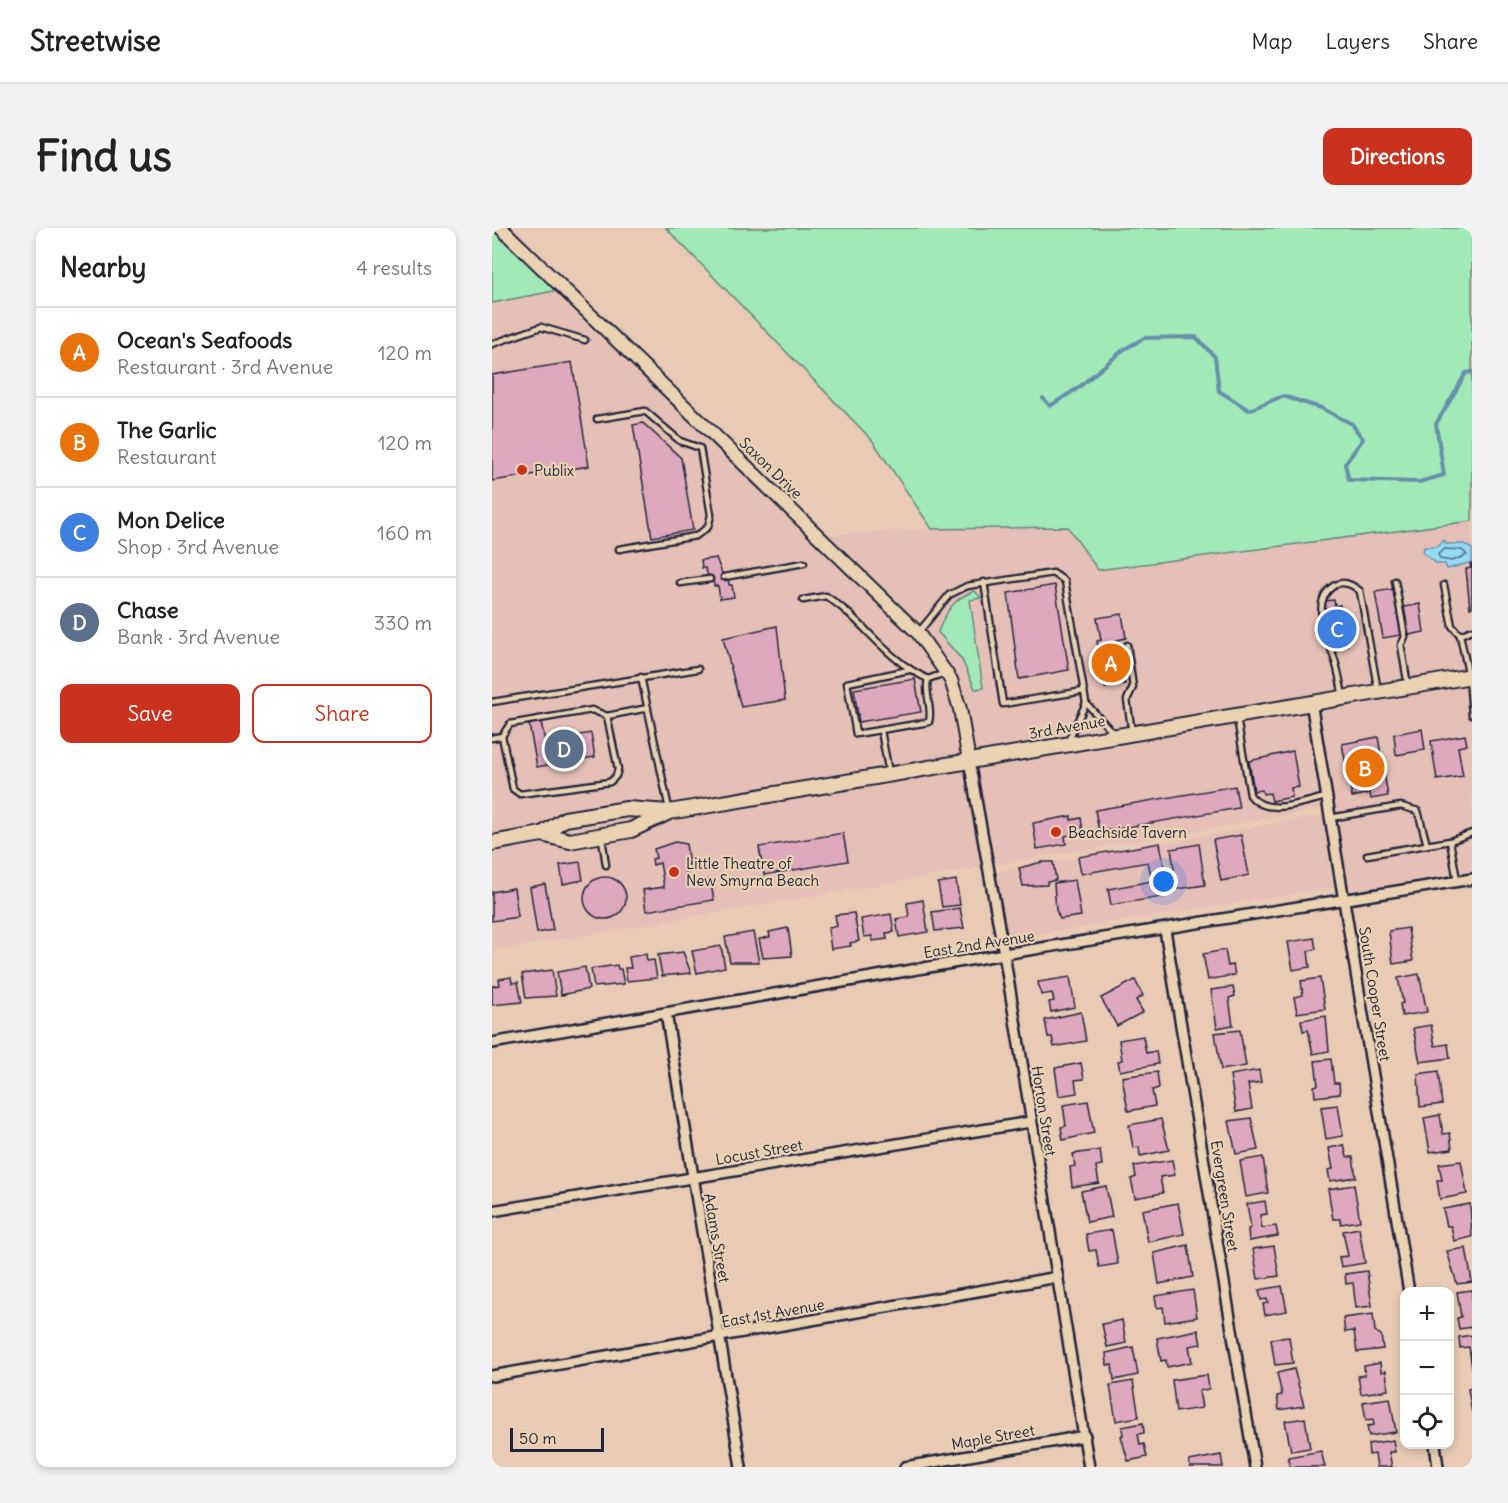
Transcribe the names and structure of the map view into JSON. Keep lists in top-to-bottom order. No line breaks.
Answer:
{"streets":{"main road":["3rd Avenue"],"street":["Saxon Drive","East 2nd Avenue","South Cooper Street","Horton Street","Locust Street","Evergreen Street","Adams Street","East 1st Avenue","Maple Street"]},"crossings":[["Saxon Drive","3rd Avenue"],["Saxon Drive","Horton Street"],["3rd Avenue","South Cooper Street"],["3rd Avenue","Horton Street"],["East 2nd Avenue","South Cooper Street"],["East 2nd Avenue","Horton Street"],["East 2nd Avenue","Evergreen Street"],["East 2nd Avenue","Adams Street"],["Horton Street","Locust Street"],["Horton Street","East 1st Avenue"],["Horton Street","Maple Street"],["Locust Street","Adams Street"],["Adams Street","East 1st Avenue"]],"places":["Publix","Beachside Tavern","Little Theatre of New Smyrna Beach"],"scale_bar":"50 m","page":{"header":"Streetwise","nav":["Map","Layers","Share"],"buttons":["Directions",["Save","Share"]],"title":"Find us","heading":["Nearby","4 results"],"list":[{"mark":"A","name":"Ocean's Seafoods","note":"Restaurant · 3rd Avenue","value":"120 m"},{"mark":"B","name":"The Garlic","note":"Restaurant","value":"120 m"},{"mark":"C","name":"Mon Delice","note":"Shop · 3rd Avenue","value":"160 m"},{"mark":"D","name":"Chase","note":"Bank · 3rd Avenue","value":"330 m"}],"pins":["C","A","D","B"],"map_buttons":["+","−"],"scale":"50 m"}}
